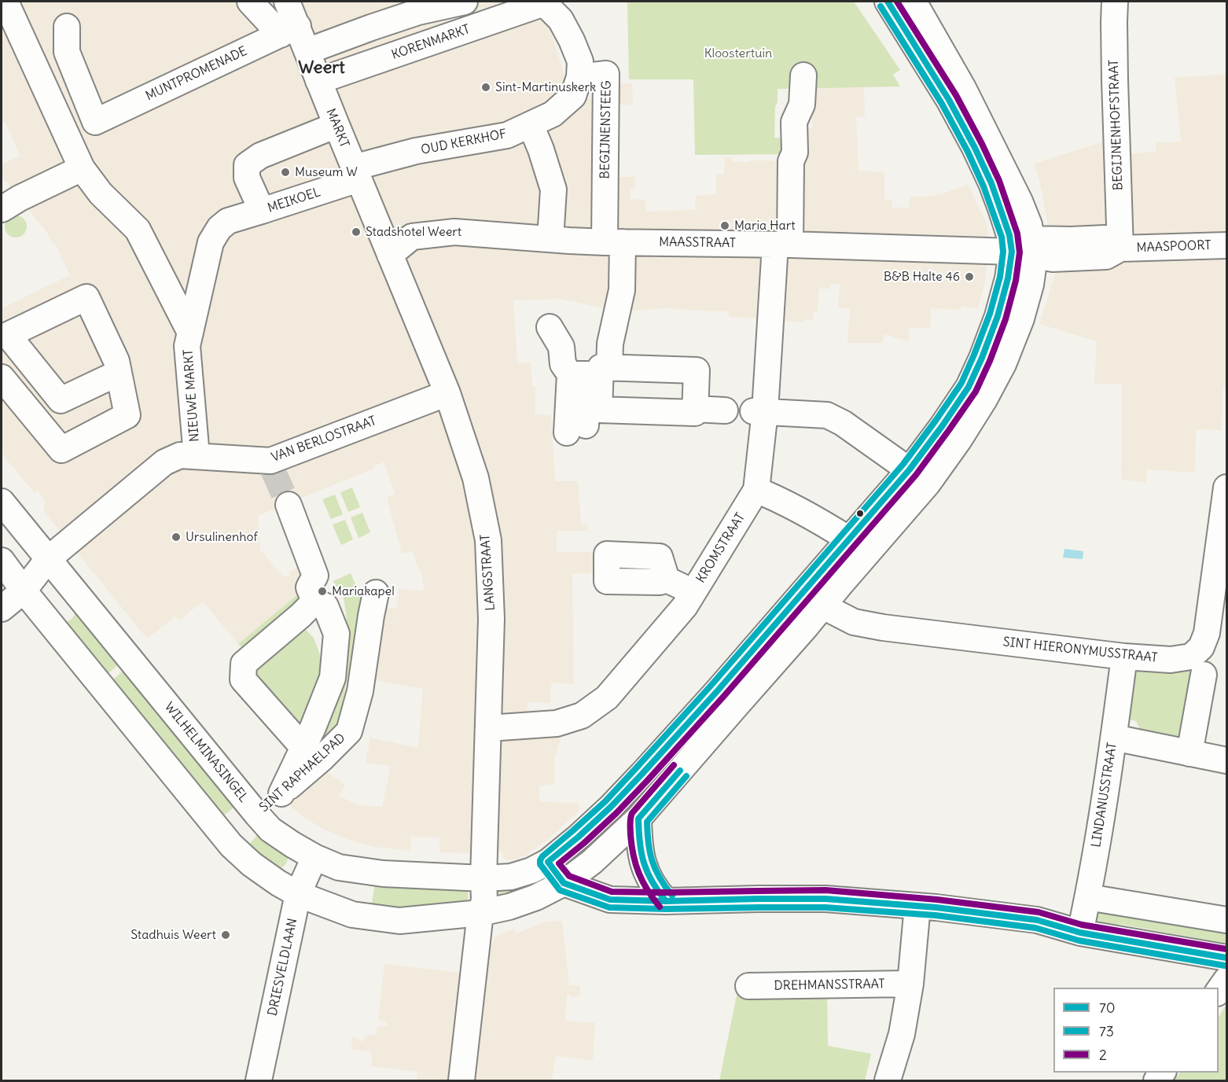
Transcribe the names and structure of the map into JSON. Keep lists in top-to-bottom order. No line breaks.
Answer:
{"streets":{"street":["KORENMARKT","MUNTPROMENADE","BEGIJNENHOFSTRAAT","MARKT","BEGIJNENSTEEG","OUD KERKHOF","MEIKOEL","MAASSTRAAT","MAASPOORT","NIEUWE MARKT","VAN BERLOSTRAAT","KROMSTRAAT","LANGSTRAAT","SINT HIERONYMUSSTRAAT","WILHELMINASINGEL","SINT RAPHAELPAD","LINDANUSSTRAAT","DRIESVELDLAAN","DREHMANSSTRAAT"]},"crossings":[["KORENMARKT","MARKT"],["MUNTPROMENADE","MARKT"],["BEGIJNENHOFSTRAAT","MAASPOORT"],["MARKT","OUD KERKHOF"],["MARKT","MEIKOEL"],["MARKT","MAASSTRAAT"],["MARKT","LANGSTRAAT"],["BEGIJNENSTEEG","OUD KERKHOF"],["BEGIJNENSTEEG","MAASSTRAAT"],["OUD KERKHOF","MEIKOEL"],["MEIKOEL","NIEUWE MARKT"],["MAASSTRAAT","MAASPOORT"],["MAASSTRAAT","KROMSTRAAT"],["MAASSTRAAT","LANGSTRAAT"],["NIEUWE MARKT","VAN BERLOSTRAAT"],["NIEUWE MARKT","WILHELMINASINGEL"],["VAN BERLOSTRAAT","LANGSTRAAT"],["KROMSTRAAT","LANGSTRAAT"],["LANGSTRAAT","WILHELMINASINGEL"],["SINT HIERONYMUSSTRAAT","WILHELMINASINGEL"],["SINT HIERONYMUSSTRAAT","LINDANUSSTRAAT"],["WILHELMINASINGEL","SINT RAPHAELPAD"],["WILHELMINASINGEL","DRIESVELDLAAN"]],"districts":["Weert"],"parks":["Kloostertuin"],"places":["Sint-Martinuskerk","Museum W","Maria Hart","Stadshotel Weert","B&B Halte 46","Ursulinenhof","Mariakapel","Stadhuis Weert"],"lines":["transit line 70","transit line 2","transit line 73"],"legend":["70","73","2"]}
